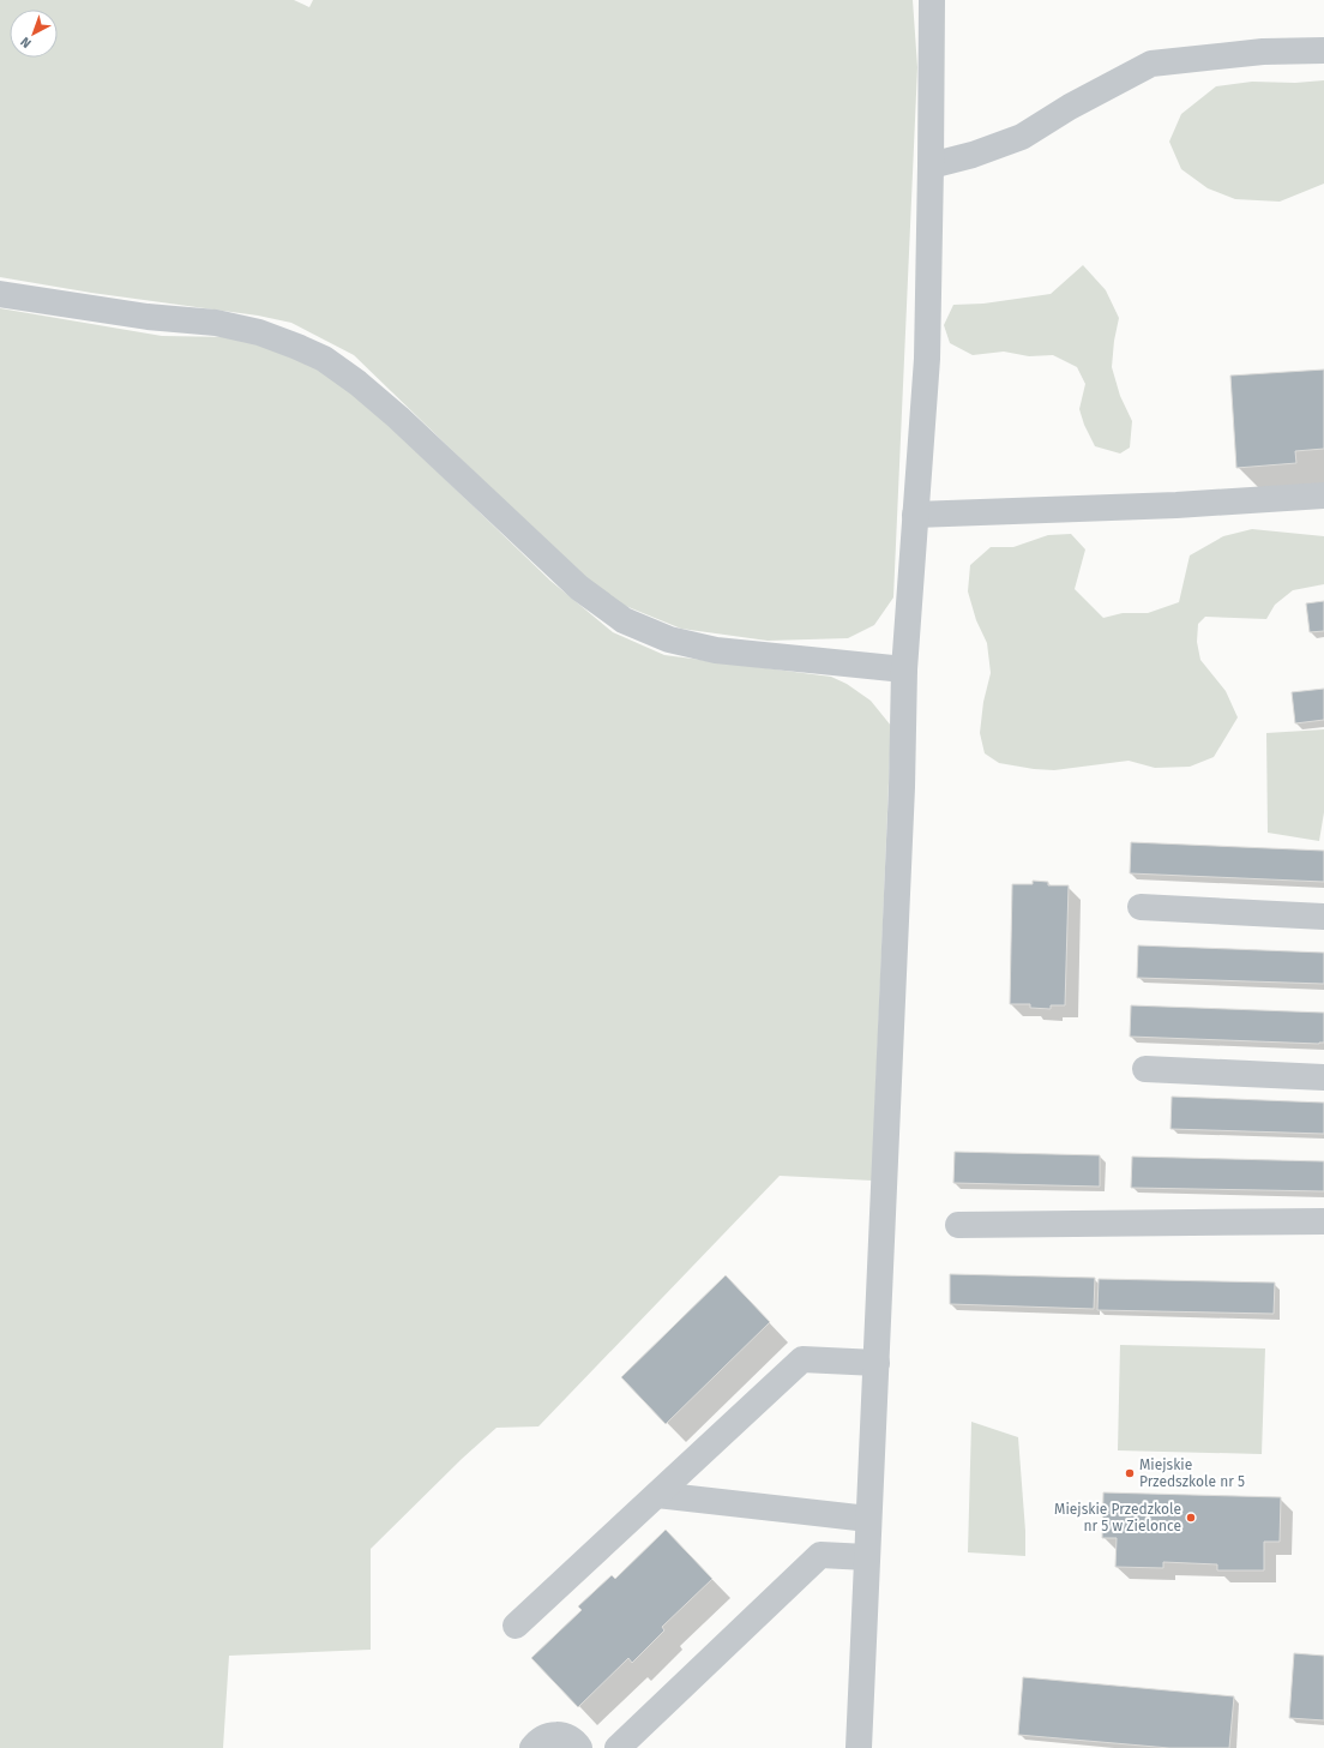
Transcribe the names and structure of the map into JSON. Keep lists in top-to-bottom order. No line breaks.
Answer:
{"places":["Miejskie Przedszkole nr 5","Miejskie Przedzkole nr 5 w Zielonce"],"north":"bottom left"}
